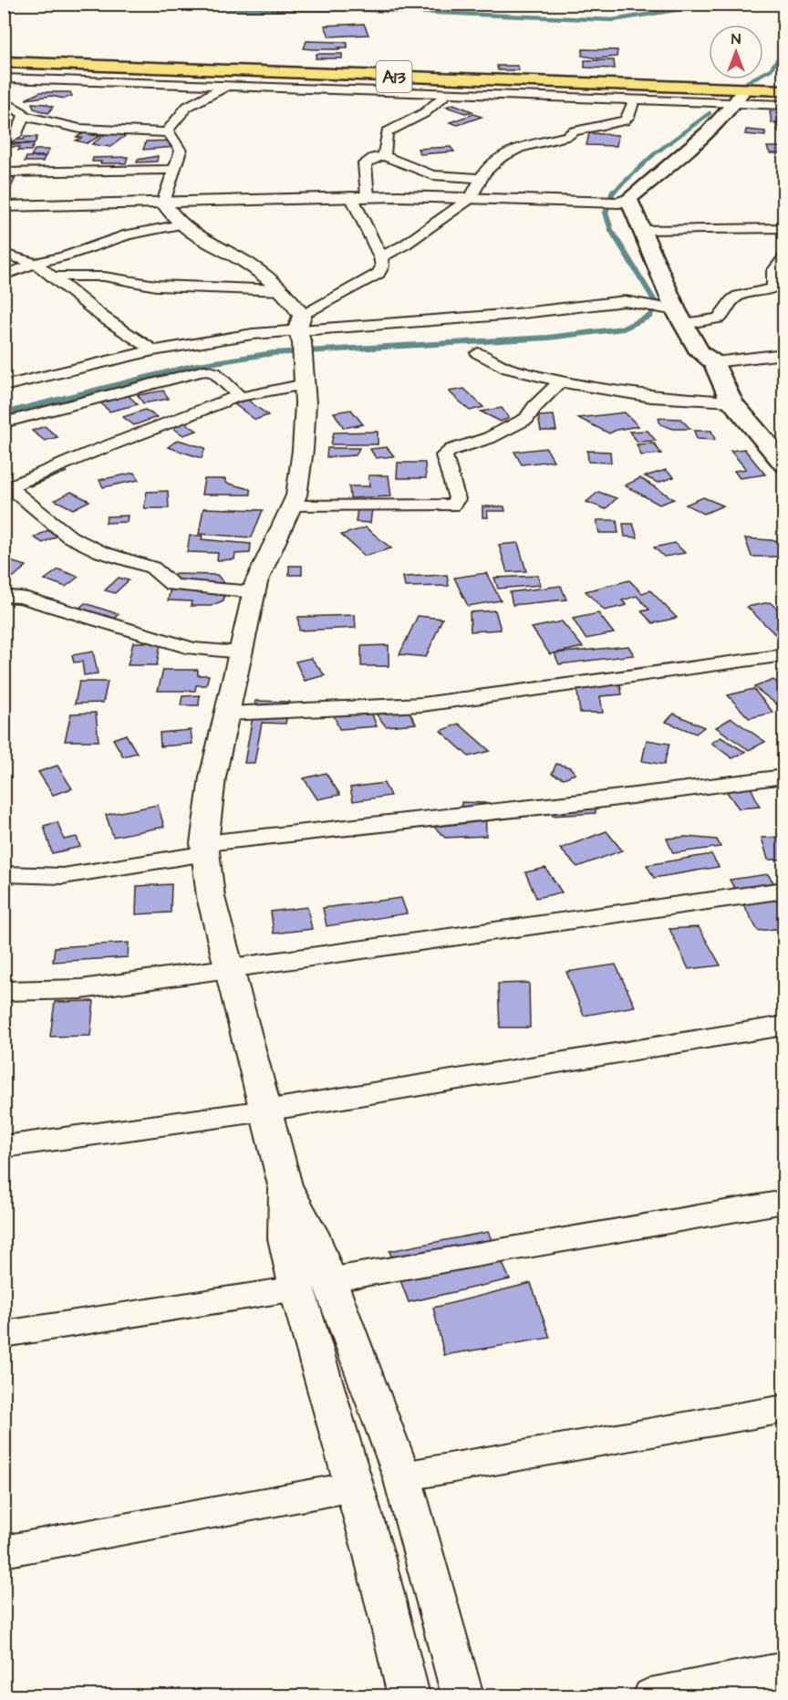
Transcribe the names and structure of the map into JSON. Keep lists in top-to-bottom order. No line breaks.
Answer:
{"streets":{"highway":["A13"]},"north":"top"}
